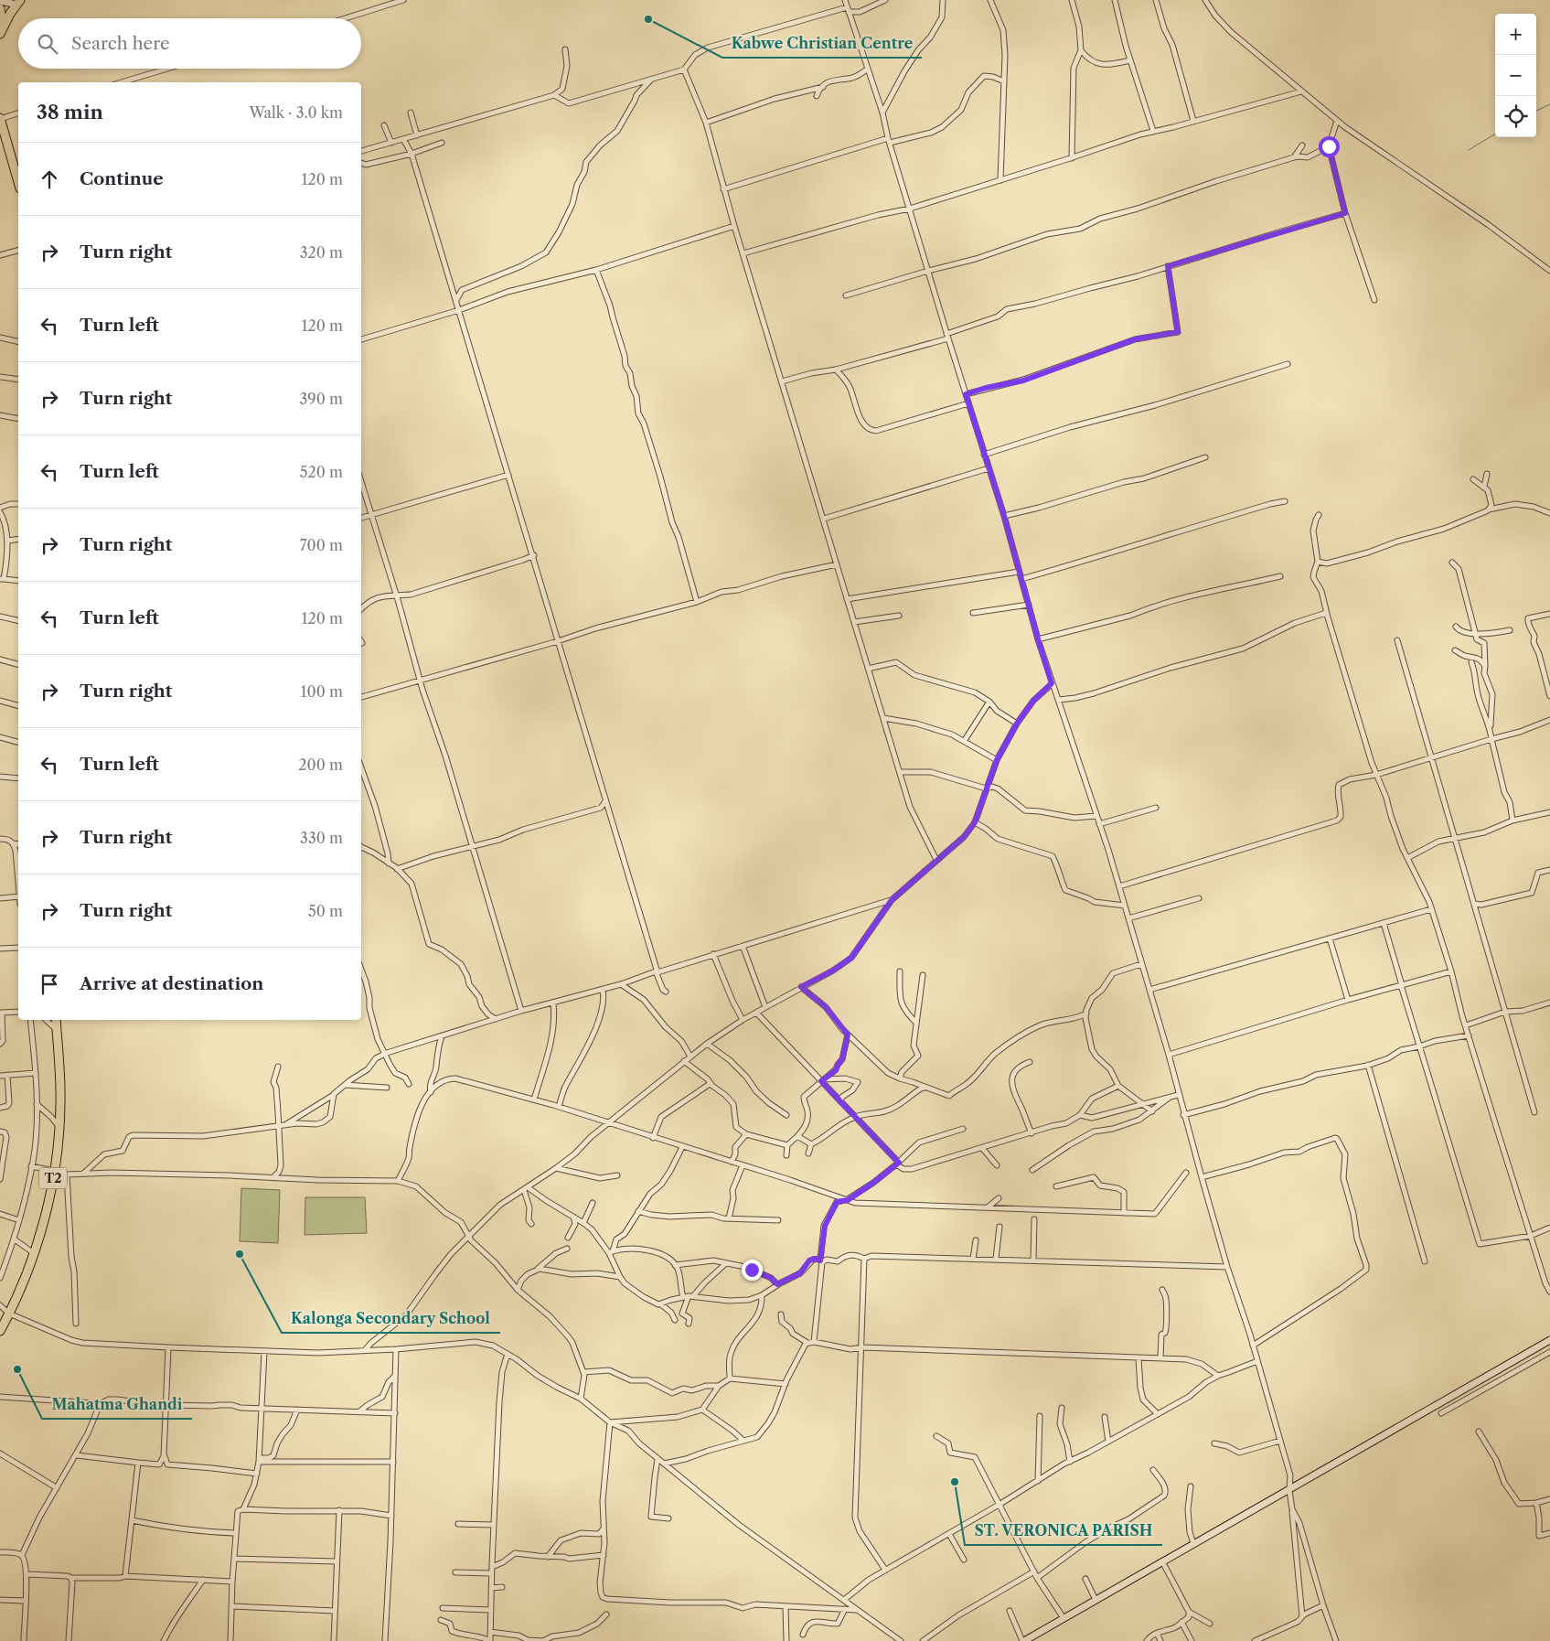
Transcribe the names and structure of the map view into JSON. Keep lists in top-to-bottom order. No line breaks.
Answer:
{"streets":{"highway":["T2"]},"places":["Kabwe Christian Centre","Kalonga Secondary School","Mahatma Ghandi","ST. VERONICA PARISH"],"page":{"map_buttons":["+","−"],"search":"Search here","heading":["38 min","Walk · 3.0 km"],"list":[["Continue","120 m"],["Turn right","320 m"],["Turn left","120 m"],["Turn right","390 m"],["Turn left","520 m"],["Turn right","700 m"],["Turn left","120 m"],["Turn right","100 m"],["Turn left","200 m"],["Turn right","330 m"],["Turn right","50 m"],"Arrive at destination"]}}
